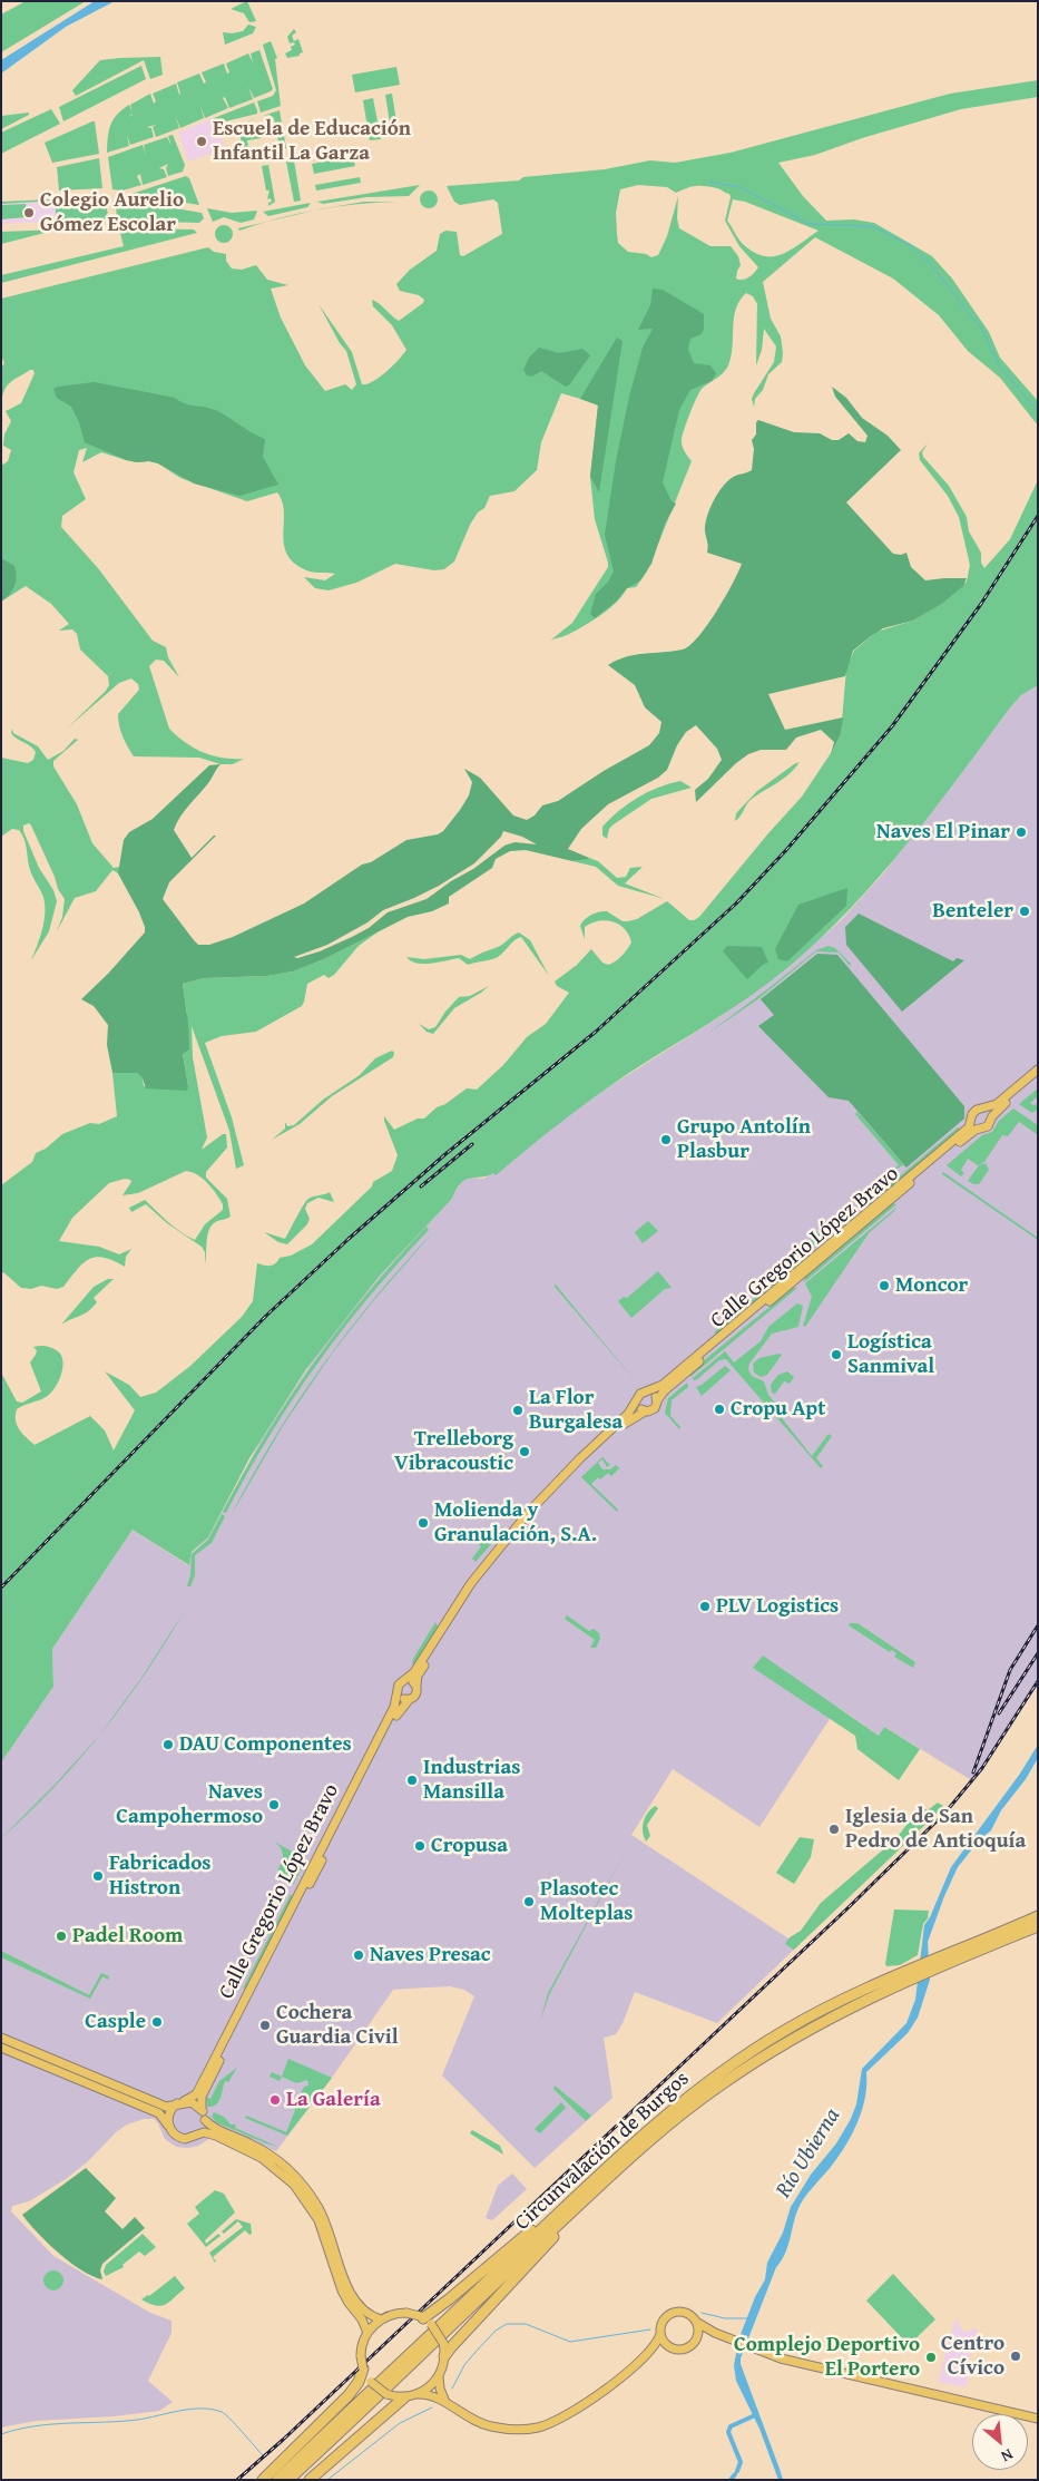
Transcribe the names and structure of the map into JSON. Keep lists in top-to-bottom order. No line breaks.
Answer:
{"streets":{"highway":["Circunvalación de Burgos"],"main road":["Calle Gregorio López Bravo"]},"water":["Río Ubierna"],"places":["Escuela de Educación Infantil La Garza","Colegio Aurelio Gómez Escolar","Naves El Pinar","Benteler","Grupo Antolín Plasbur","Moncor","Logística Sanmival","Cropu Apt","La Flor Burgalesa","Trelleborg Vibracoustic","Molienda y Granulación, S.A.","PLV Logistics","DAU Componentes","Industrias Mansilla","Naves Campohermoso","Iglesia de San Pedro de Antioquía","Cropusa","Fabricados Histron","Plasotec Molteplas","Padel Room","Naves Presac","Casple","Cochera Guardia Civil","La Galería","Centro Cívico","Complejo Deportivo El Portero"],"north":"bottom right"}
